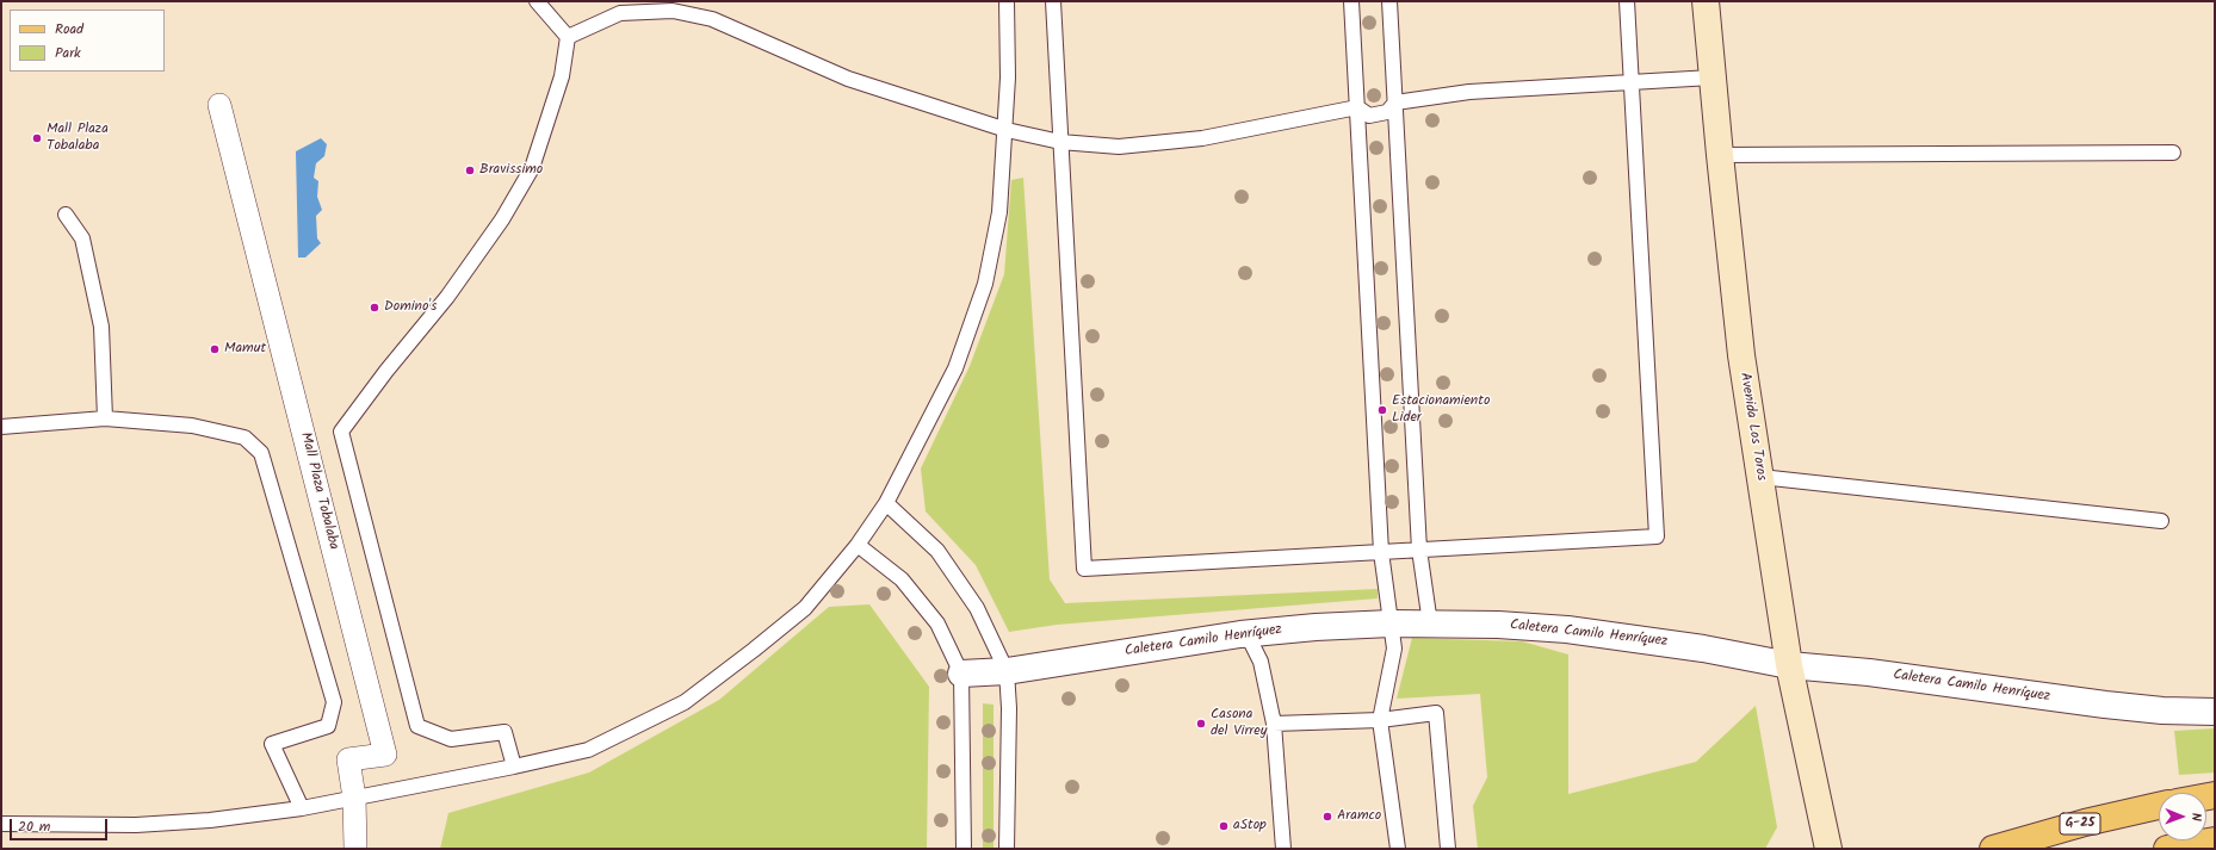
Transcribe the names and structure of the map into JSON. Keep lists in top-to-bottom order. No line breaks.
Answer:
{"streets":{"main road":["Avenida Los Toros","G-25"],"street":["Mall Plaza Tobalaba","Caletera Camilo Henríquez"]},"crossings":[["Avenida Los Toros","Caletera Camilo Henríquez"]],"places":["Mall Plaza Tobalaba","Bravissimo","Domino's","Mamut","Estacionamiento Lider","Casona del Virrey","Aramco","aStop"],"legend":["Road","Park"],"scale_bar":"20 m","north":"right"}
